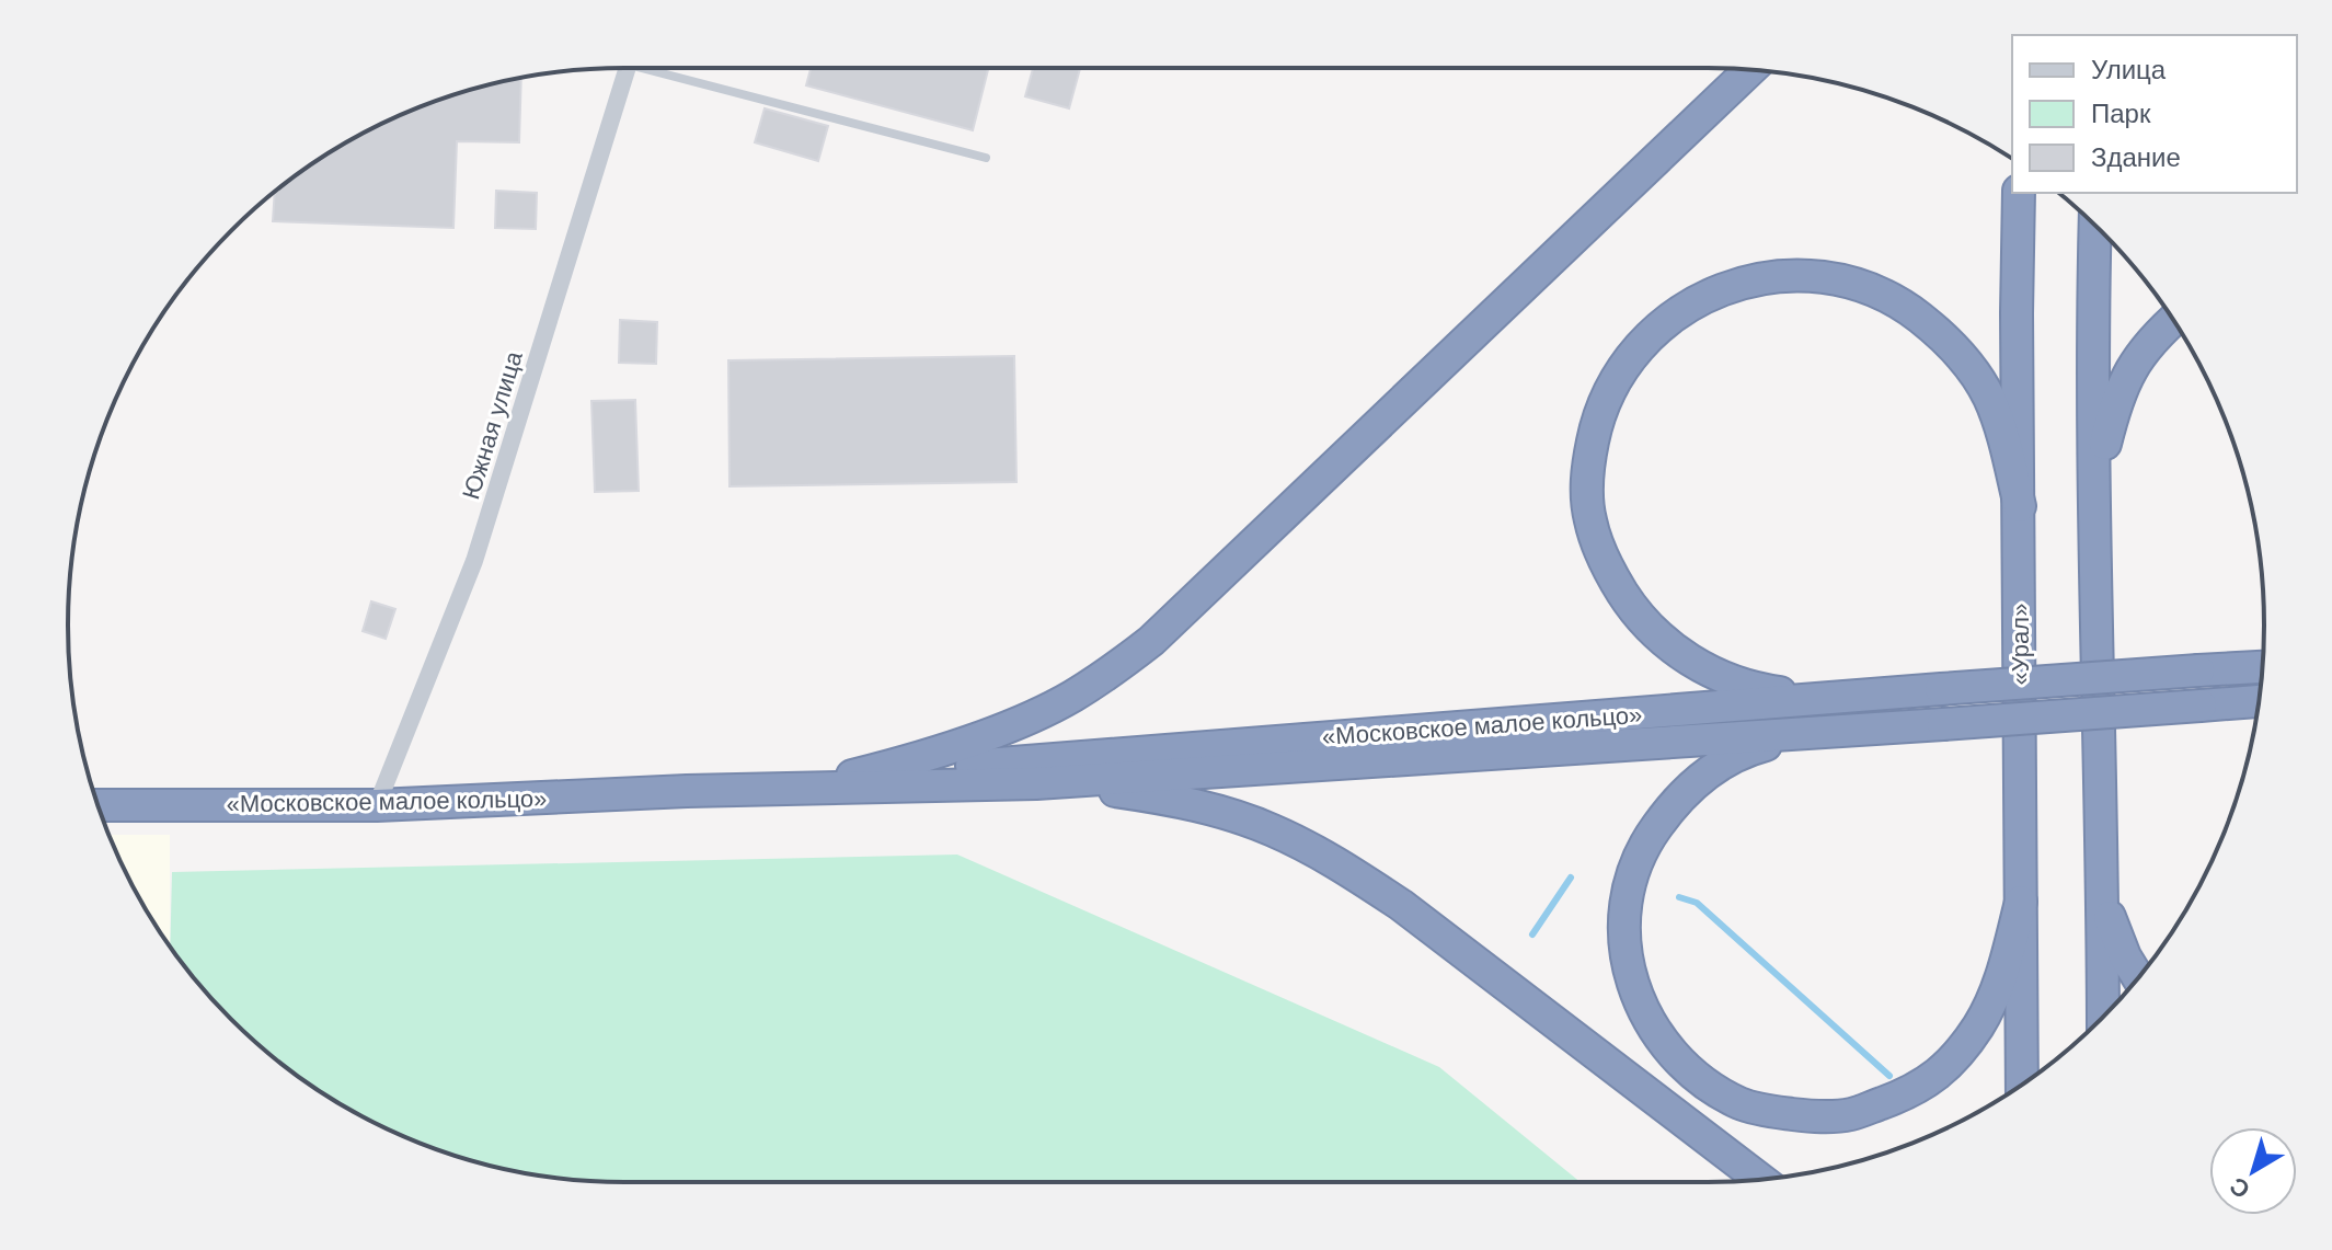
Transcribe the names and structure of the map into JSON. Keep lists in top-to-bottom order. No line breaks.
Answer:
{"streets":{"highway":["«Урал»","«Московское малое кольцо»"],"street":["Южная улица"]},"crossings":[["Южная улица","«Московское малое кольцо»"]],"legend":["Улица","Парк","Здание"],"north":"bottom left"}
